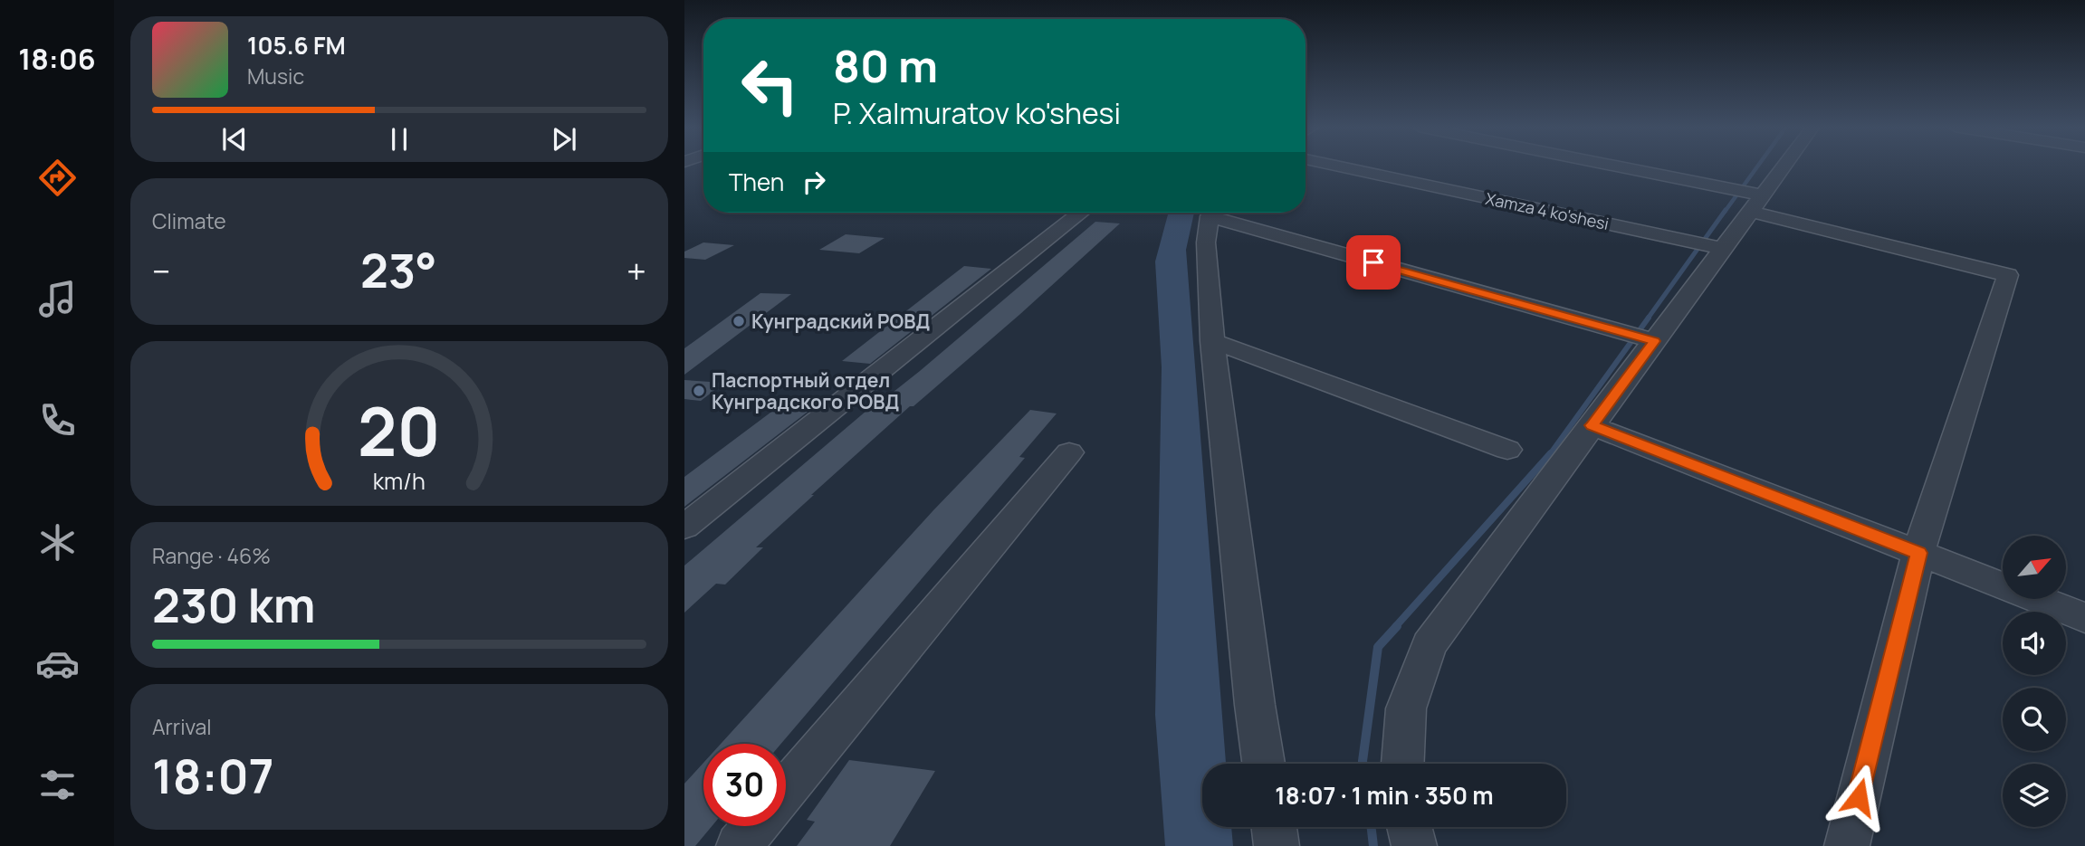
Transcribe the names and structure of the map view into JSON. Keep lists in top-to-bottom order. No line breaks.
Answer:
{"streets":{"street":["Xamza 4 ko'shesi"]},"places":["Кунградский РОВД","Паспортный отдел Кунградского РОВД"],"north":"top right","page":{"tabs":"18:06","turn":["80 m","P. Xalmuratov ko'shesi"],"song":["105.6 FM","Music"],"then":"Then","tile":["Climate",["Range · 46%","230 km"],["Arrival","18:07"]],"heat":["−","23°","+"],"limit":"30","trip":"18:07 · 1 min · 350 m","gauge":["20","km/h"]}}
